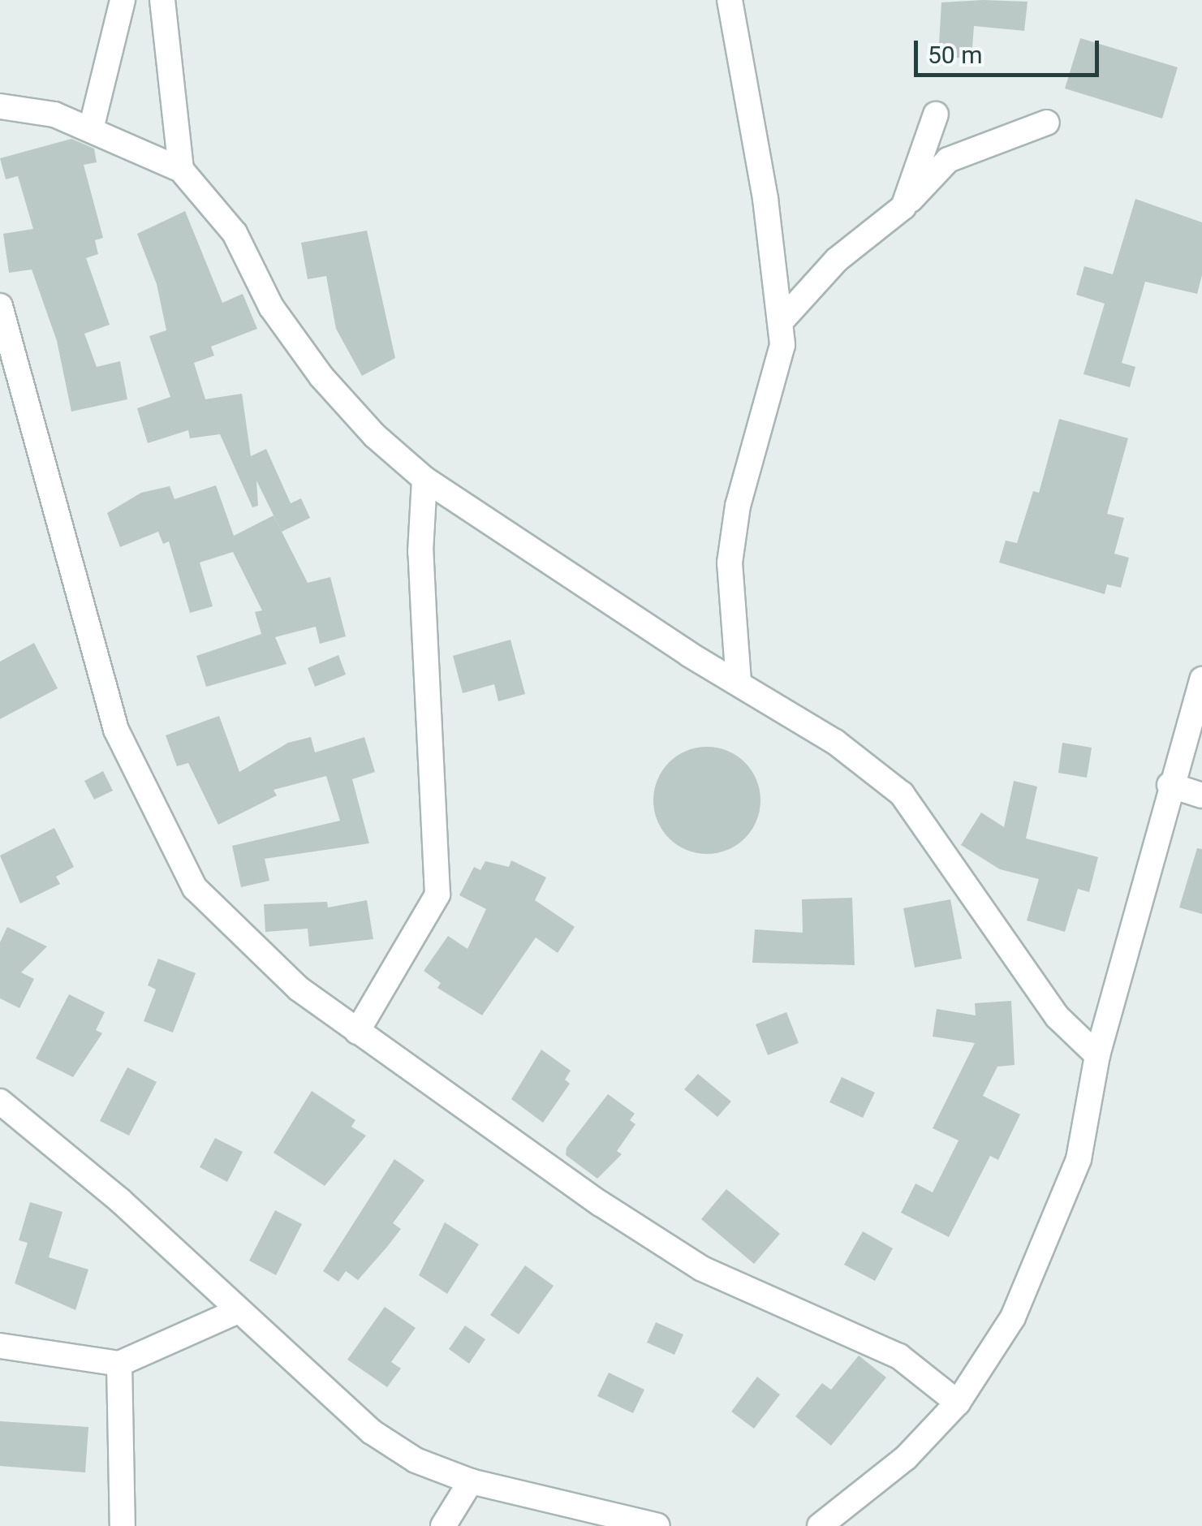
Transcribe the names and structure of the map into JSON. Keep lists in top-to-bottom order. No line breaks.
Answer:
{"scale_bar":"50 m"}
